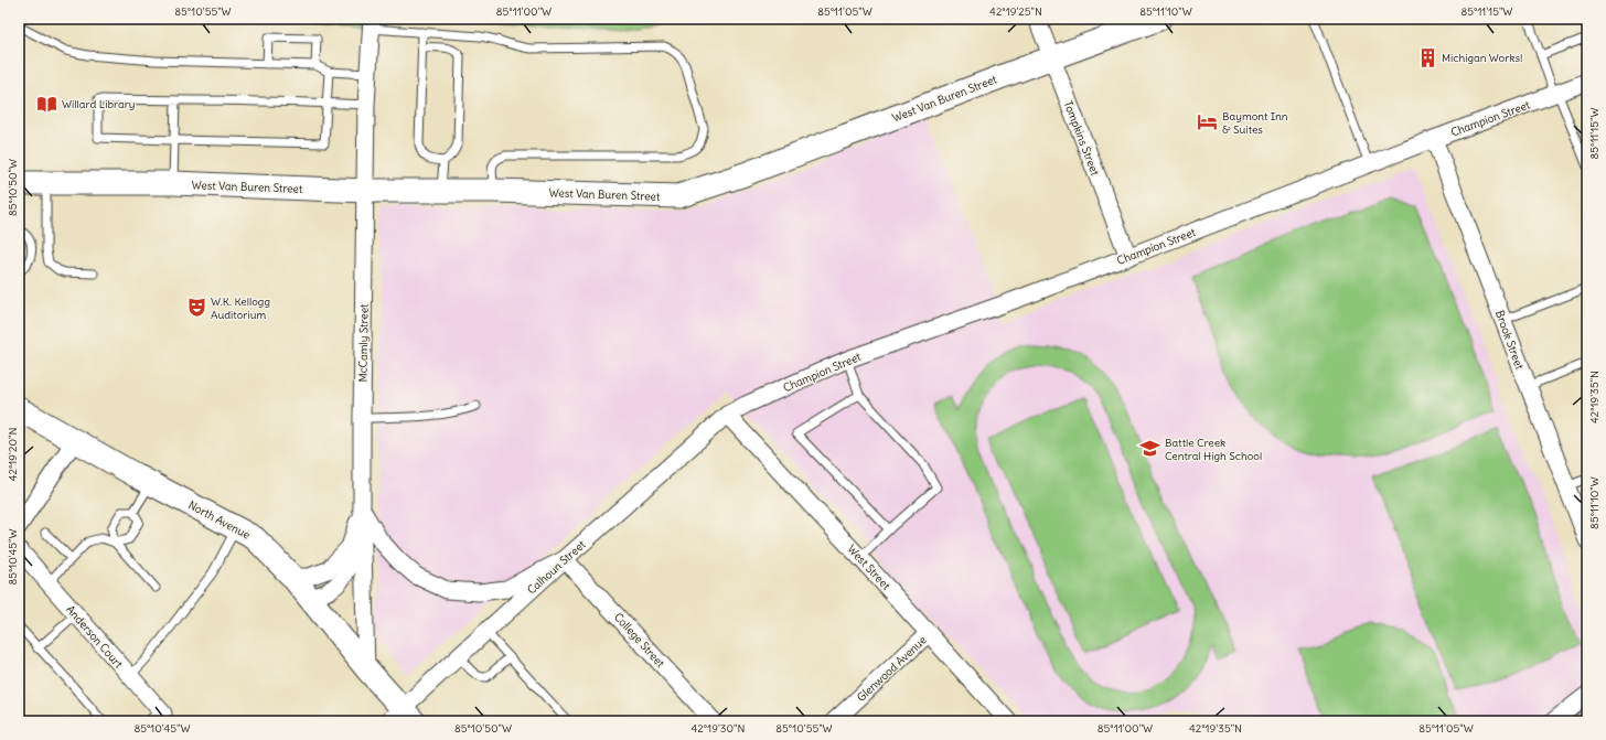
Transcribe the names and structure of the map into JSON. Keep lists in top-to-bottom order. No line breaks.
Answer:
{"streets":{"street":["West Van Buren Street","Champion Street","Tompkins Street","Brook Street","McCamly Street","North Avenue","Calhoun Street","West Street","Anderson Court","College Street","Glenwood Avenue"]},"crossings":[["West Van Buren Street","Tompkins Street"],["West Van Buren Street","McCamly Street"],["Champion Street","Tompkins Street"],["Champion Street","Brook Street"],["Champion Street","Calhoun Street"],["Champion Street","West Street"],["McCamly Street","North Avenue"],["North Avenue","Calhoun Street"],["Calhoun Street","West Street"],["Calhoun Street","College Street"],["West Street","Glenwood Avenue"]],"places":{"building":["Michigan Works!"],"library":["Willard Library"],"hotel":["Baymont Inn & Suites"],"theatre":["W.K. Kellogg Auditorium"],"school or university":["Battle Creek Central High School"]},"coordinates":["85°10'55\"W","85°11'00\"W","85°11'05\"W","42°19'25\"N","85°11'10\"W","85°11'15\"W","85°10'50\"W","42°19'35\"N","42°19'20\"N","85°10'45\"W","42°19'30\"N"]}
